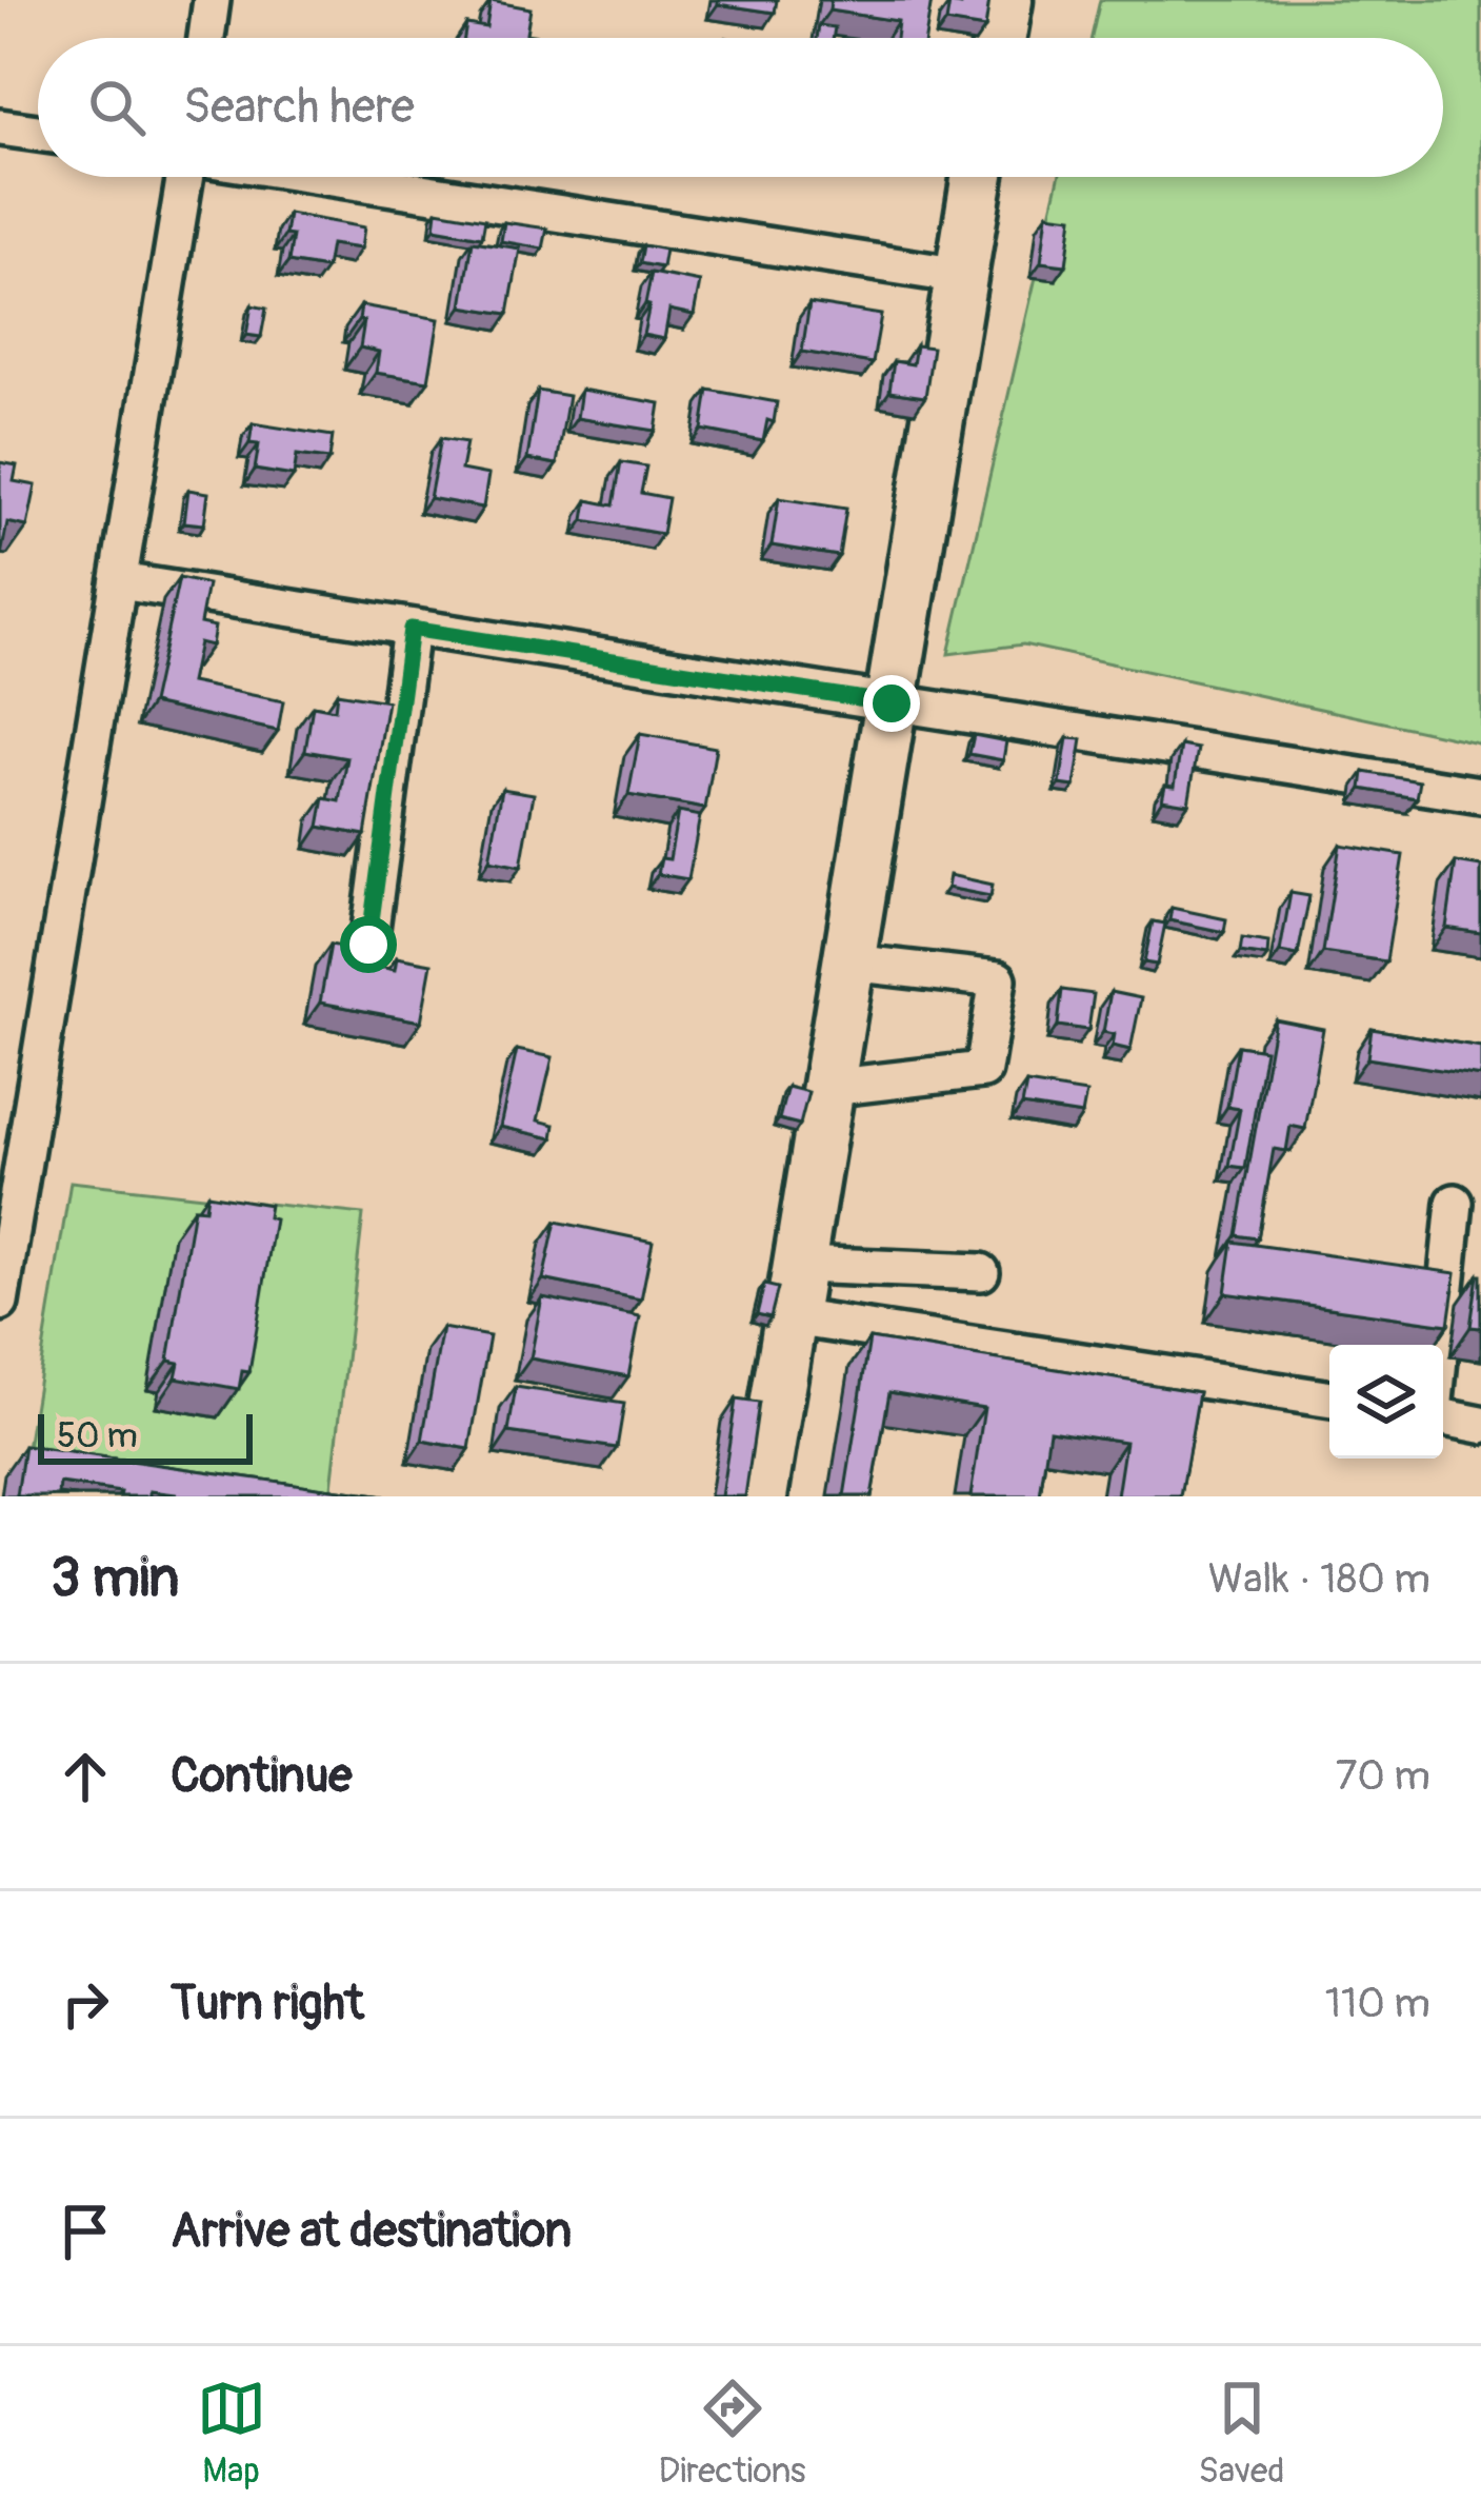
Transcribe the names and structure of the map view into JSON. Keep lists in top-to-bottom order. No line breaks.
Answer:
{"scale_bar":"50 m","page":{"search":"Search here","scale":"50 m","heading":["3 min","Walk · 180 m"],"list":[["Continue","70 m"],["Turn right","110 m"],"Arrive at destination"],"nav":["Map","Directions","Saved"]}}
